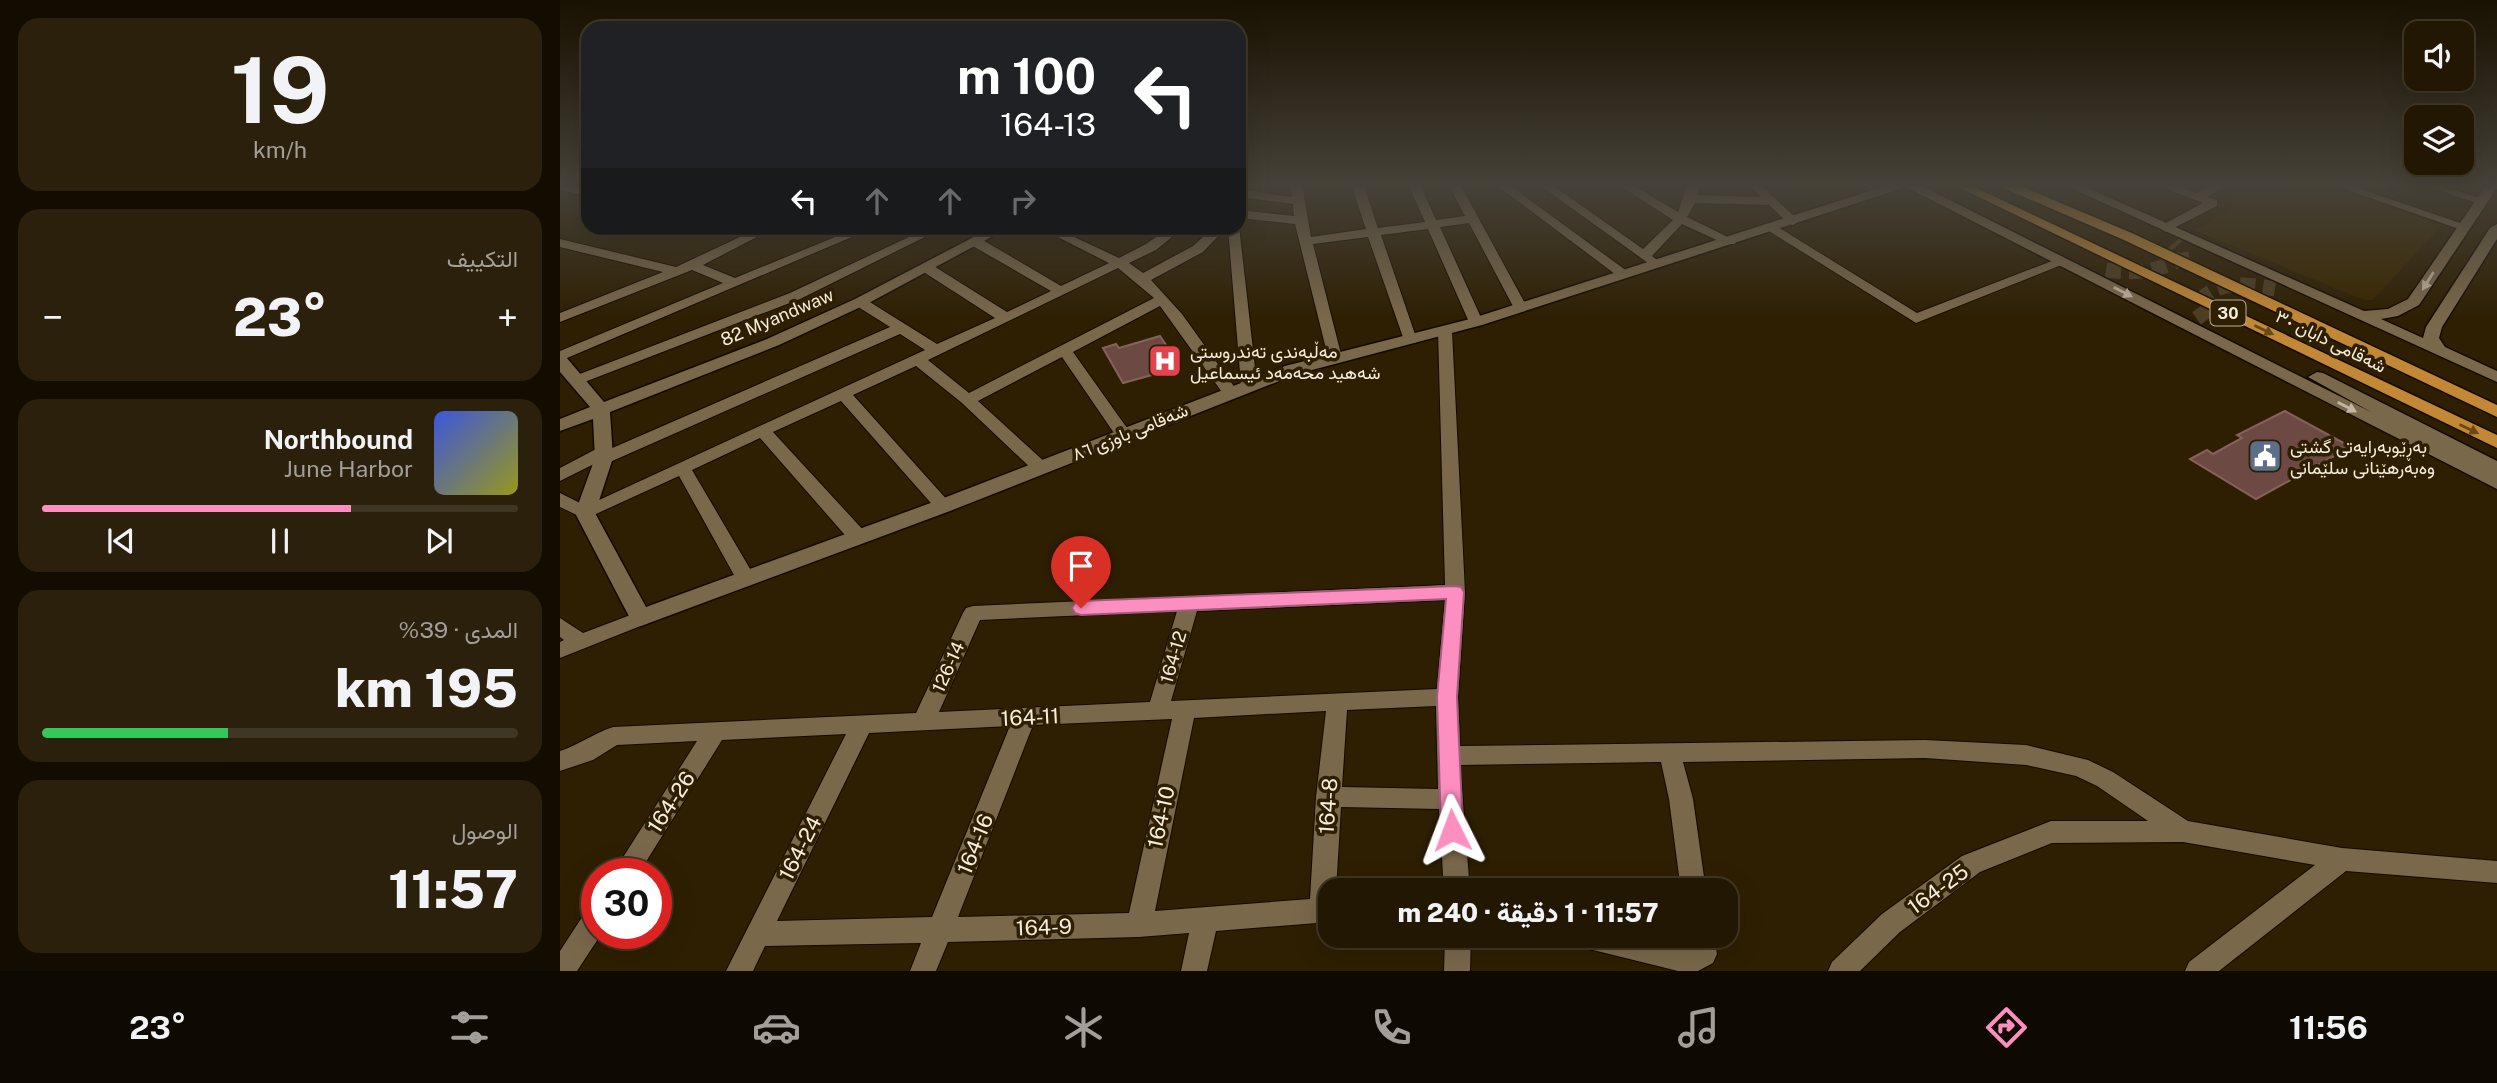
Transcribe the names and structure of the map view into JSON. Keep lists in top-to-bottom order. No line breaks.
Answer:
{"streets":{"main road":["30","شەقامی دابان ٣٠"],"street":["82 Myandwaw","شەقامی باوزی ٨٦","164-12","126-14","164-11","164-26","164-8","164-10","164-16","164-24","164-25","164-9"]},"crossings":[["164-12","126-14"],["164-12","164-11"],["126-14","164-11"],["164-11","164-26"],["164-11","164-8"],["164-11","164-10"],["164-11","164-16"],["164-11","164-24"],["164-10","164-9"],["164-16","164-9"],["164-24","164-9"]],"places":{"hospital":["مەڵبەندی تەندروستی شەهید محەمەد ئیسماعیل"],"public building":["بەڕێوبەرایەتی گشتی وەبەرهێنانی سلێمانی"]},"page":{"tile":[["19","km/h"],"التكييف",["المدى · 39%","195 km"],["الوصول","11:57"]],"turn":["100 m","164-13"],"heat":["−","23°","+"],"song":["Northbound","June Harbor"],"limit":"30","trip":"11:57 · 1 دقيقة · 240 m","tabs":["11:56","23°"]}}
